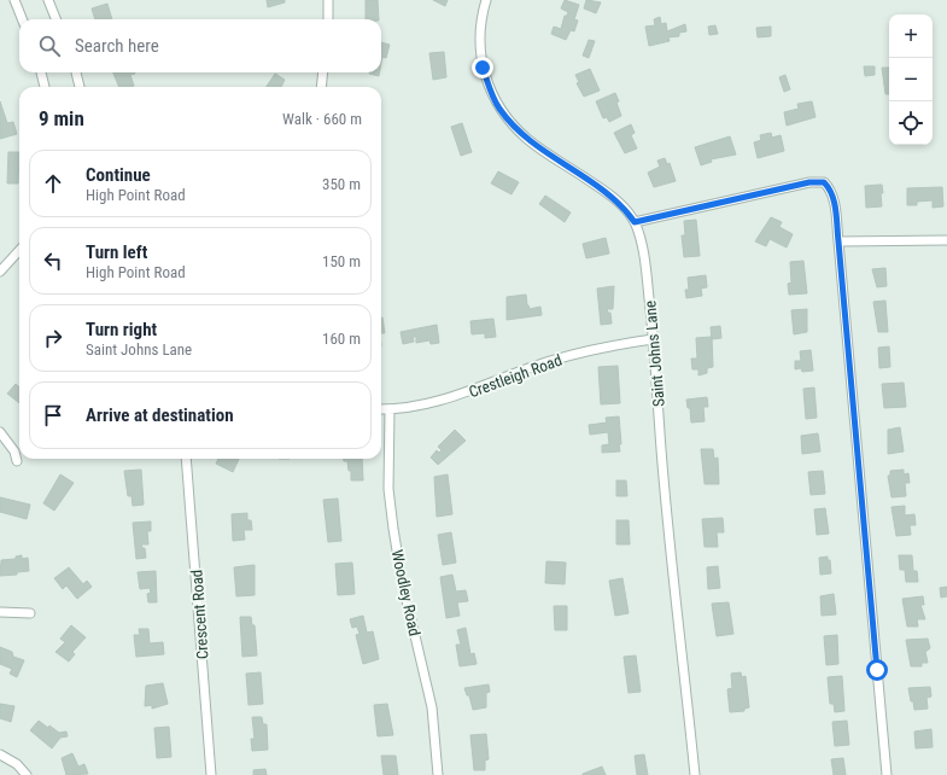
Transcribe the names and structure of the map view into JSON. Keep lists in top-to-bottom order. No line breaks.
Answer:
{"streets":{"street":["Saint Johns Lane","Crestleigh Road","Woodley Road","Crescent Road"]},"crossings":[["Saint Johns Lane","Crestleigh Road"],["Crestleigh Road","Woodley Road"]],"page":{"map_buttons":["+","−"],"search":"Search here","heading":["9 min","Walk · 660 m"],"list":[["Continue","High Point Road","350 m"],["Turn left","High Point Road","150 m"],["Turn right","Saint Johns Lane","160 m"],"Arrive at destination"]}}
